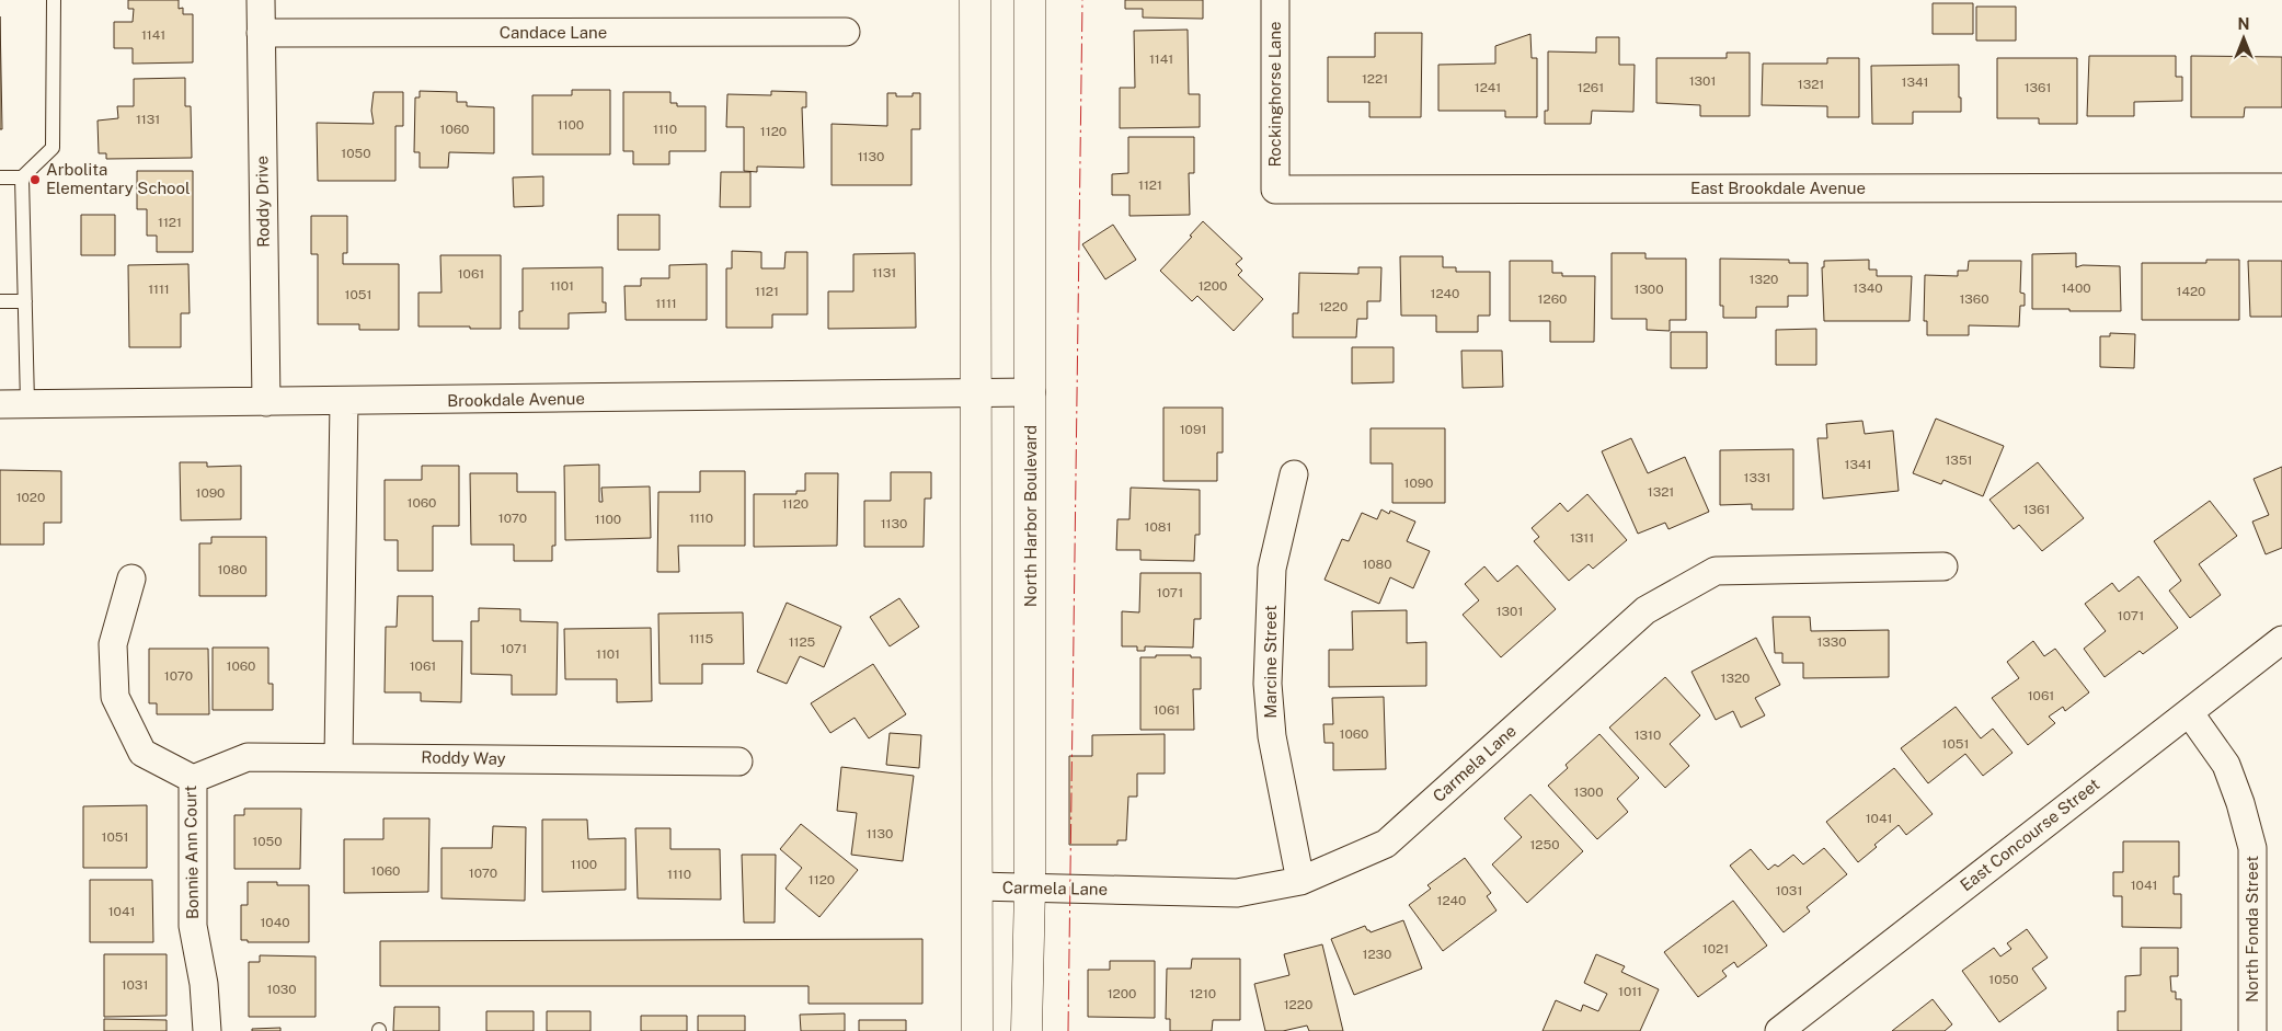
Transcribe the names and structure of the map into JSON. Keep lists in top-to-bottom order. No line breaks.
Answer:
{"streets":{"main road":["North Harbor Boulevard"],"street":["Candace Lane","Rockinghorse Lane","East Brookdale Avenue","Roddy Drive","Brookdale Avenue","Marcine Street","Roddy Way","Carmela Lane","East Concourse Street","Bonnie Ann Court","North Fonda Street"]},"crossings":[["Candace Lane","Roddy Drive"],["Rockinghorse Lane","East Brookdale Avenue"],["Roddy Drive","Brookdale Avenue"],["Brookdale Avenue","North Harbor Boulevard"],["North Harbor Boulevard","Carmela Lane"],["Marcine Street","Carmela Lane"],["Roddy Way","Bonnie Ann Court"],["East Concourse Street","North Fonda Street"]],"places":["Arbolita Elementary School"],"house_numbers":["1141","1141","1221","1301","1341","1321","1241","1261","1361","1131","1100","1060","1110","1120","1050","1130","1121","1121","1131","1061","1320","1101","1200","1340","1400","1111","1300","1121","1420","1240","1051","1260","1360","1111","1220","1091","1351","1341","1331","1090","1321","1090","1020","1060","1120","1361","1070","1110","1100","1130","1081","1311","1080","1080","1071","1301","1071","1115","1125","1330","1071","1101","1060","1061","1070","1320","1061","1061","1060","1310","1051","1300","1041","1130","1051","1050","1250","1100","1060","1070","1110","1120","1041","1031","1240","1041","1040","1021","1230","1050","1031","1030","1011","1200","1210","1220"],"north":"top"}
